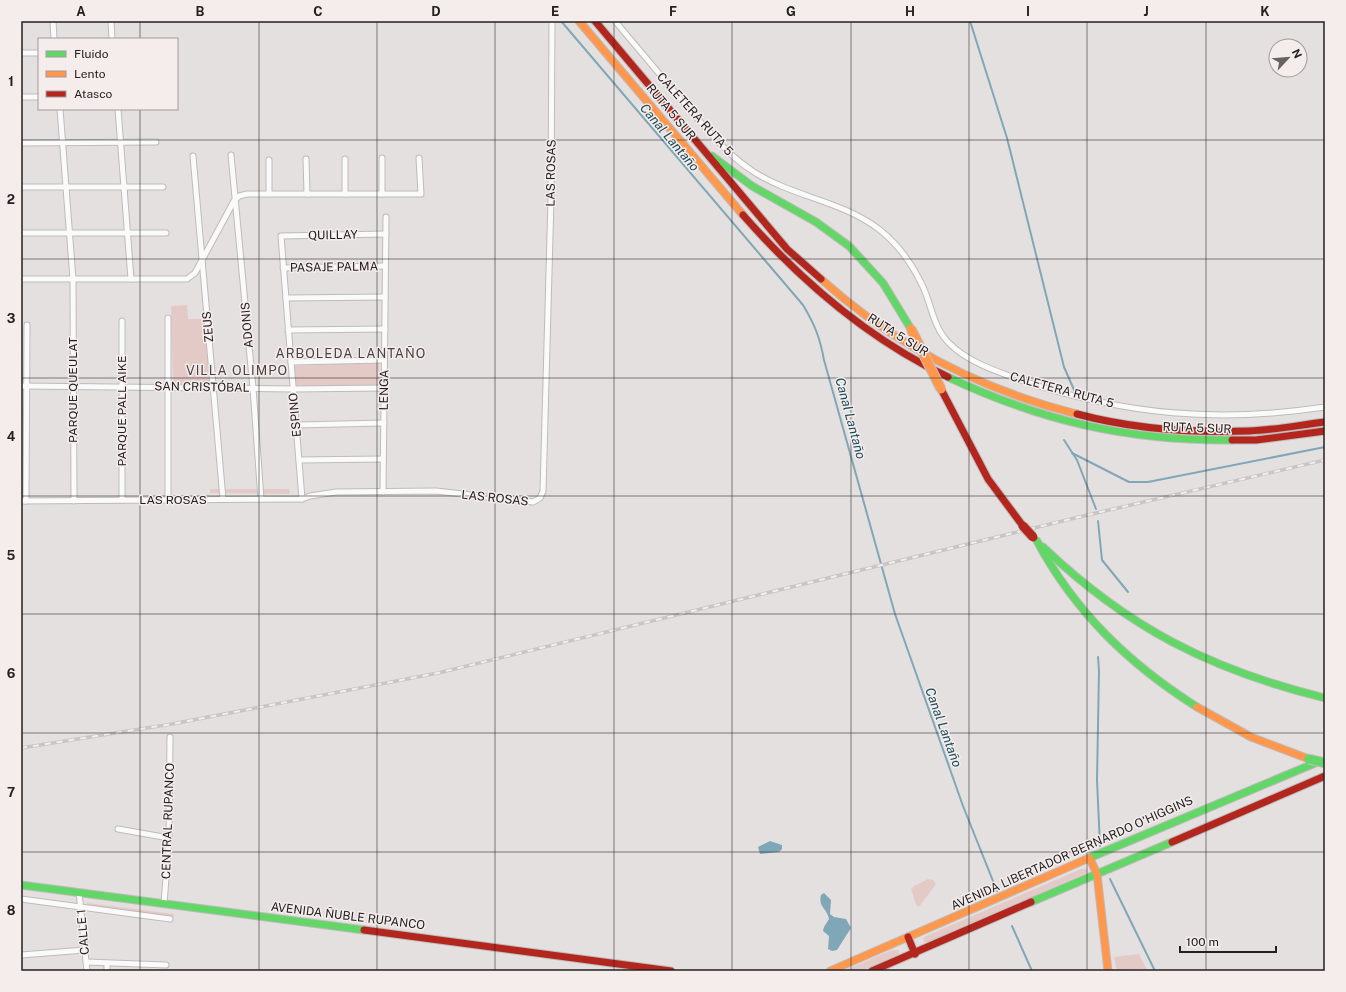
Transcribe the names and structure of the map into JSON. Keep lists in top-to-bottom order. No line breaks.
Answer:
{"streets":{"main road":["RUTA 5 SUR","AVENIDA LIBERTADOR BERNARDO O'HIGGINS","AVENIDA ÑUBLE RUPANCO"],"street":["CALETERA RUTA 5","LAS ROSAS","QUILLAY","PASAJE PALMA","ADONIS","ZEUS","SAN CRISTÓBAL","PARQUE QUEULAT","LENGA","PARQUE PALL AIKE","ESPINO","CENTRAL RUPANCO","CALLE 1"]},"crossings":[["LAS ROSAS","ADONIS"],["LAS ROSAS","ZEUS"],["LAS ROSAS","PARQUE QUEULAT"],["LAS ROSAS","LENGA"],["LAS ROSAS","PARQUE PALL AIKE"],["LAS ROSAS","ESPINO"],["QUILLAY","LENGA"],["QUILLAY","ESPINO"],["PASAJE PALMA","LENGA"],["PASAJE PALMA","ESPINO"],["ADONIS","SAN CRISTÓBAL"],["ZEUS","SAN CRISTÓBAL"],["SAN CRISTÓBAL","PARQUE QUEULAT"],["SAN CRISTÓBAL","LENGA"],["SAN CRISTÓBAL","PARQUE PALL AIKE"],["SAN CRISTÓBAL","ESPINO"],["CENTRAL RUPANCO","AVENIDA ÑUBLE RUPANCO"],["AVENIDA ÑUBLE RUPANCO","CALLE 1"]],"districts":["ARBOLEDA LANTAÑO","VILLA OLIMPO"],"water":["Canal Lantaño"],"legend":["Fluido","Lento","Atasco"],"scale_bar":"100 m","north":"top right","grid":{"columns":["A","B","C","D","E","F","G","H","I","J","K"],"rows":["1","2","3","4","5","6","7","8"]}}
